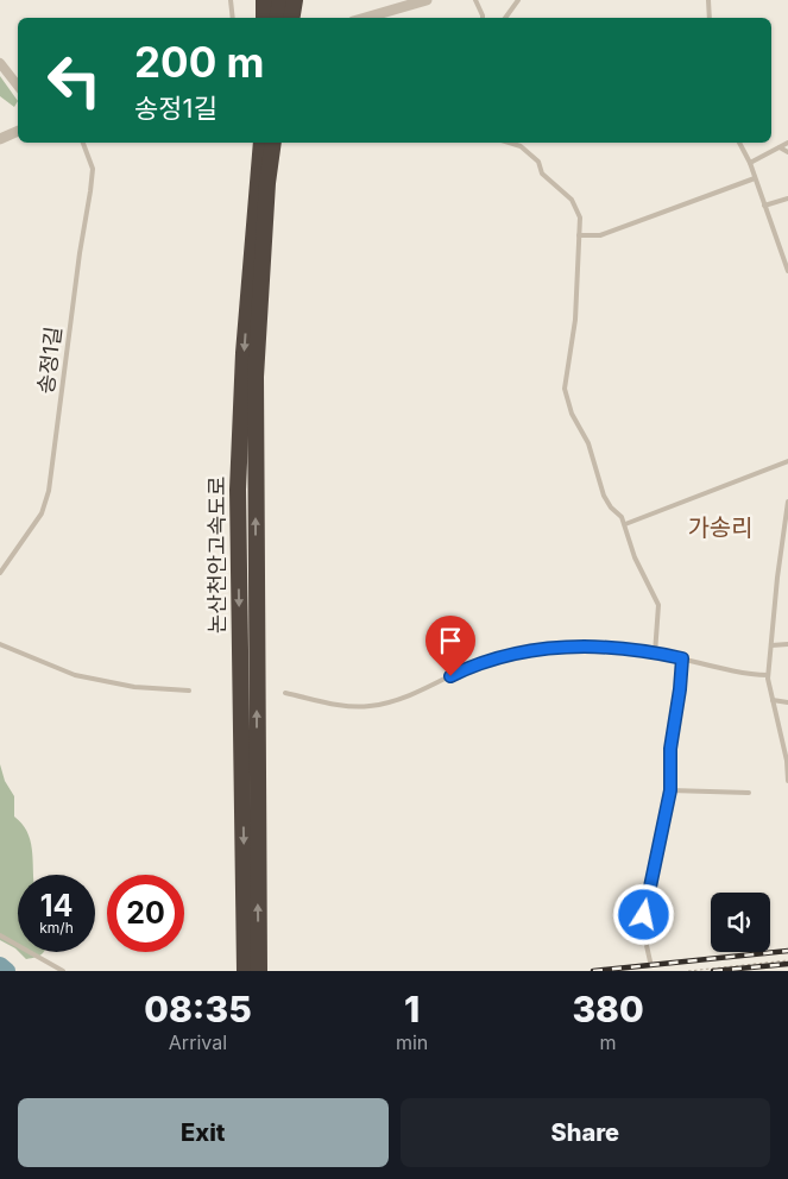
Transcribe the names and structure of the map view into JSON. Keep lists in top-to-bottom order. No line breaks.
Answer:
{"streets":{"highway":["논산천안고속도로"],"lane":["송정1길"]},"districts":["가송리"],"page":{"turn":["200 m","송정1길"],"speed":"14 km/h","limit":"20","eta":["08:35","Arrival","1","min","380","m"],"buttons":["Exit","Share"]}}
